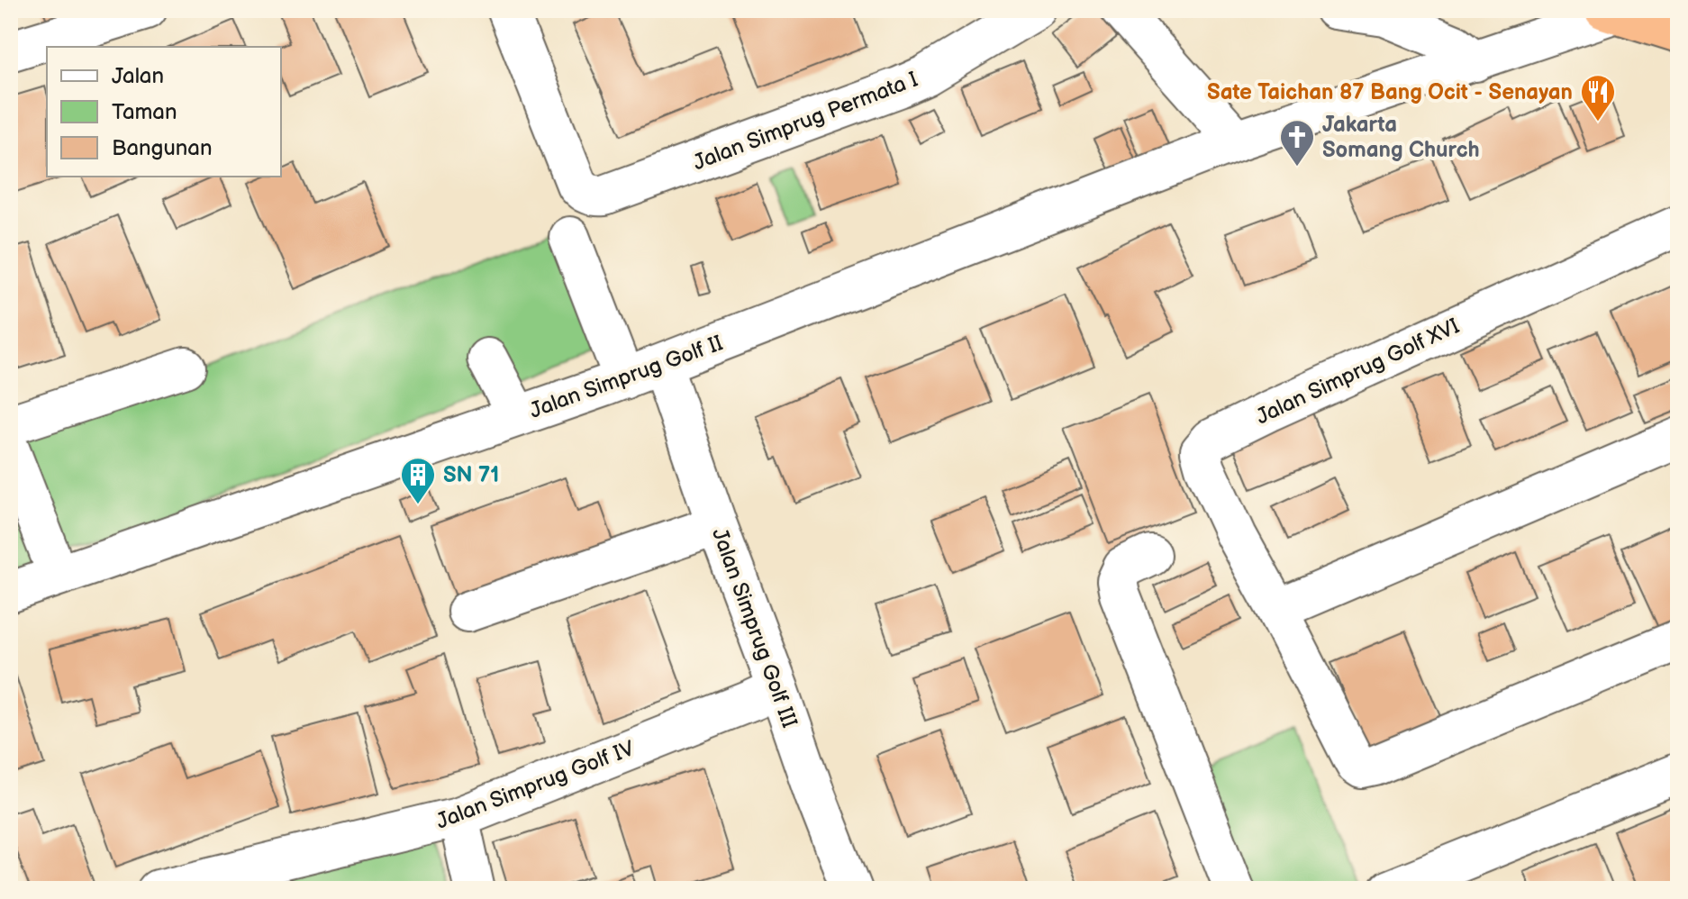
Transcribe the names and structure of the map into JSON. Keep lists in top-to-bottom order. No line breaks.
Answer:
{"streets":{"street":["Jalan Simprug Permata I","Jalan Simprug Golf XVI","Jalan Simprug Golf II","Jalan Simprug Golf III","Jalan Simprug Golf IV"]},"crossings":[["Jalan Simprug Golf II","Jalan Simprug Golf III"],["Jalan Simprug Golf III","Jalan Simprug Golf IV"]],"places":{"restaurant":["Sate Taichan 87 Bang Ocit - Senayan"],"church":["Jakarta Somang Church"],"building":["SN 71"]},"legend":["Jalan","Taman","Bangunan"]}
